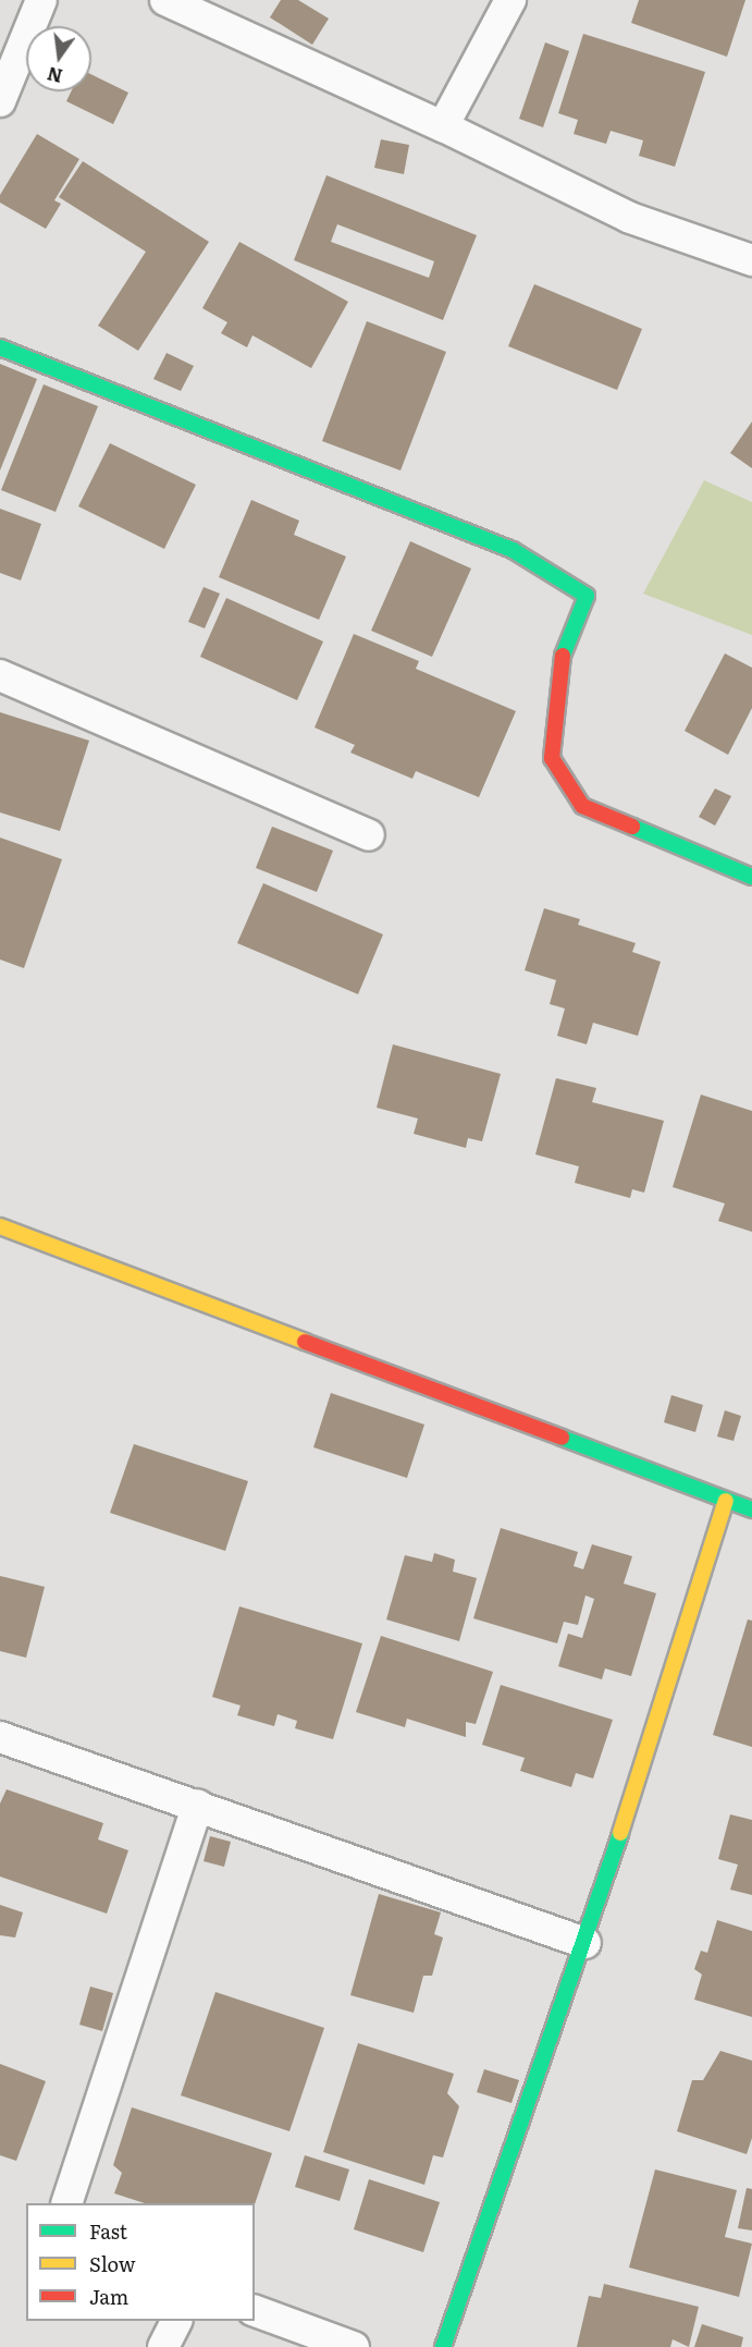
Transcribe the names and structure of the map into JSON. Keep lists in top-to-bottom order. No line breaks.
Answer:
{"legend":["Fast","Slow","Jam"],"north":"bottom"}
